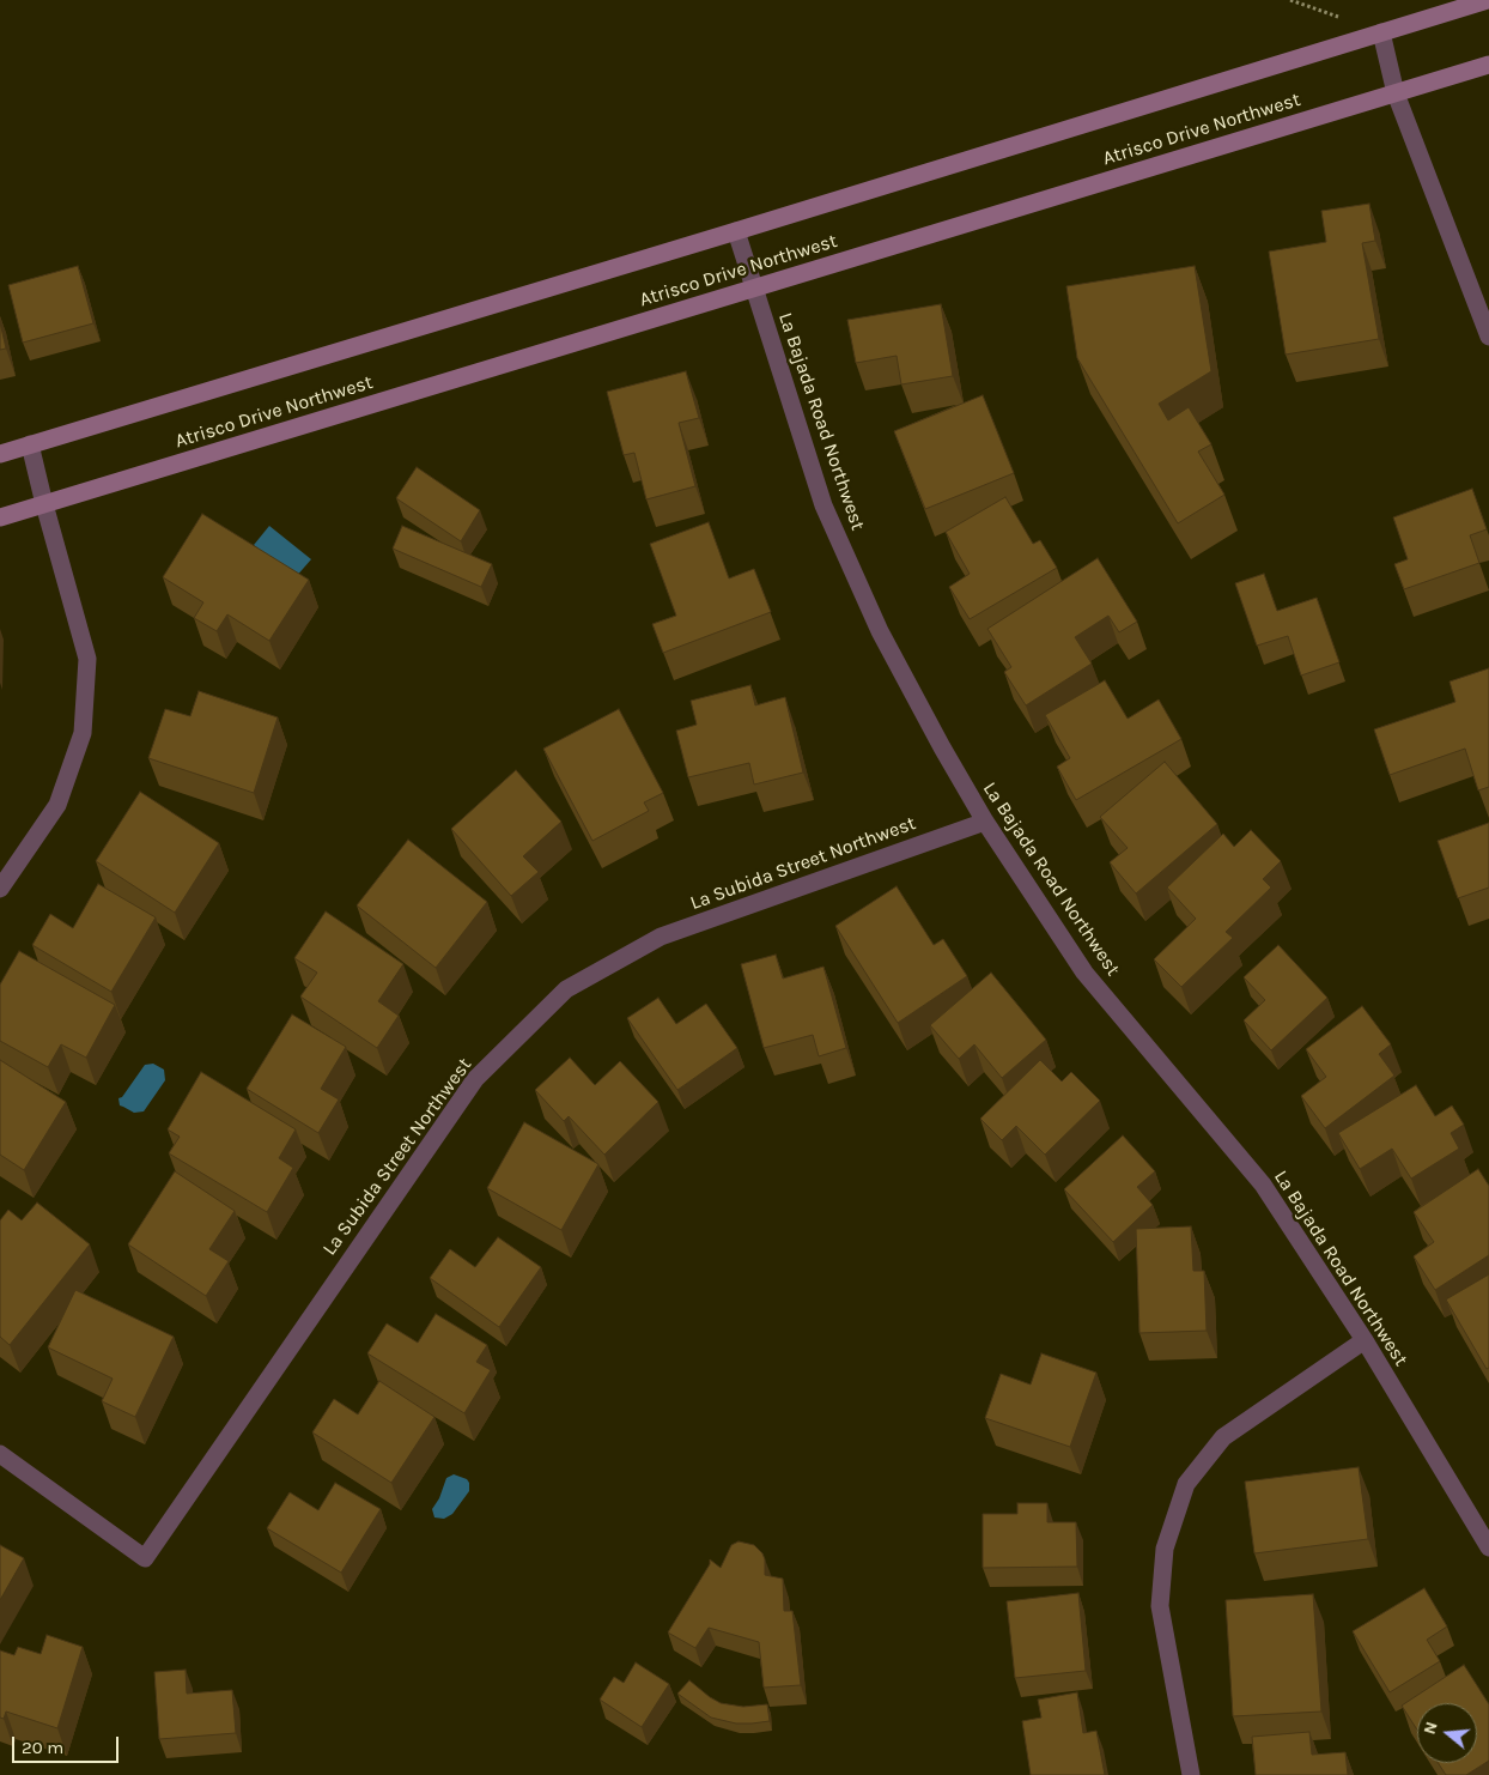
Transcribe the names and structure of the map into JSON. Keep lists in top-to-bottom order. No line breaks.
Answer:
{"streets":{"main road":["Atrisco Drive Northwest"],"street":["La Bajada Road Northwest","La Subida Street Northwest"]},"crossings":[["Atrisco Drive Northwest","La Bajada Road Northwest"],["La Bajada Road Northwest","La Subida Street Northwest"]],"scale_bar":"20 m","north":"left"}
